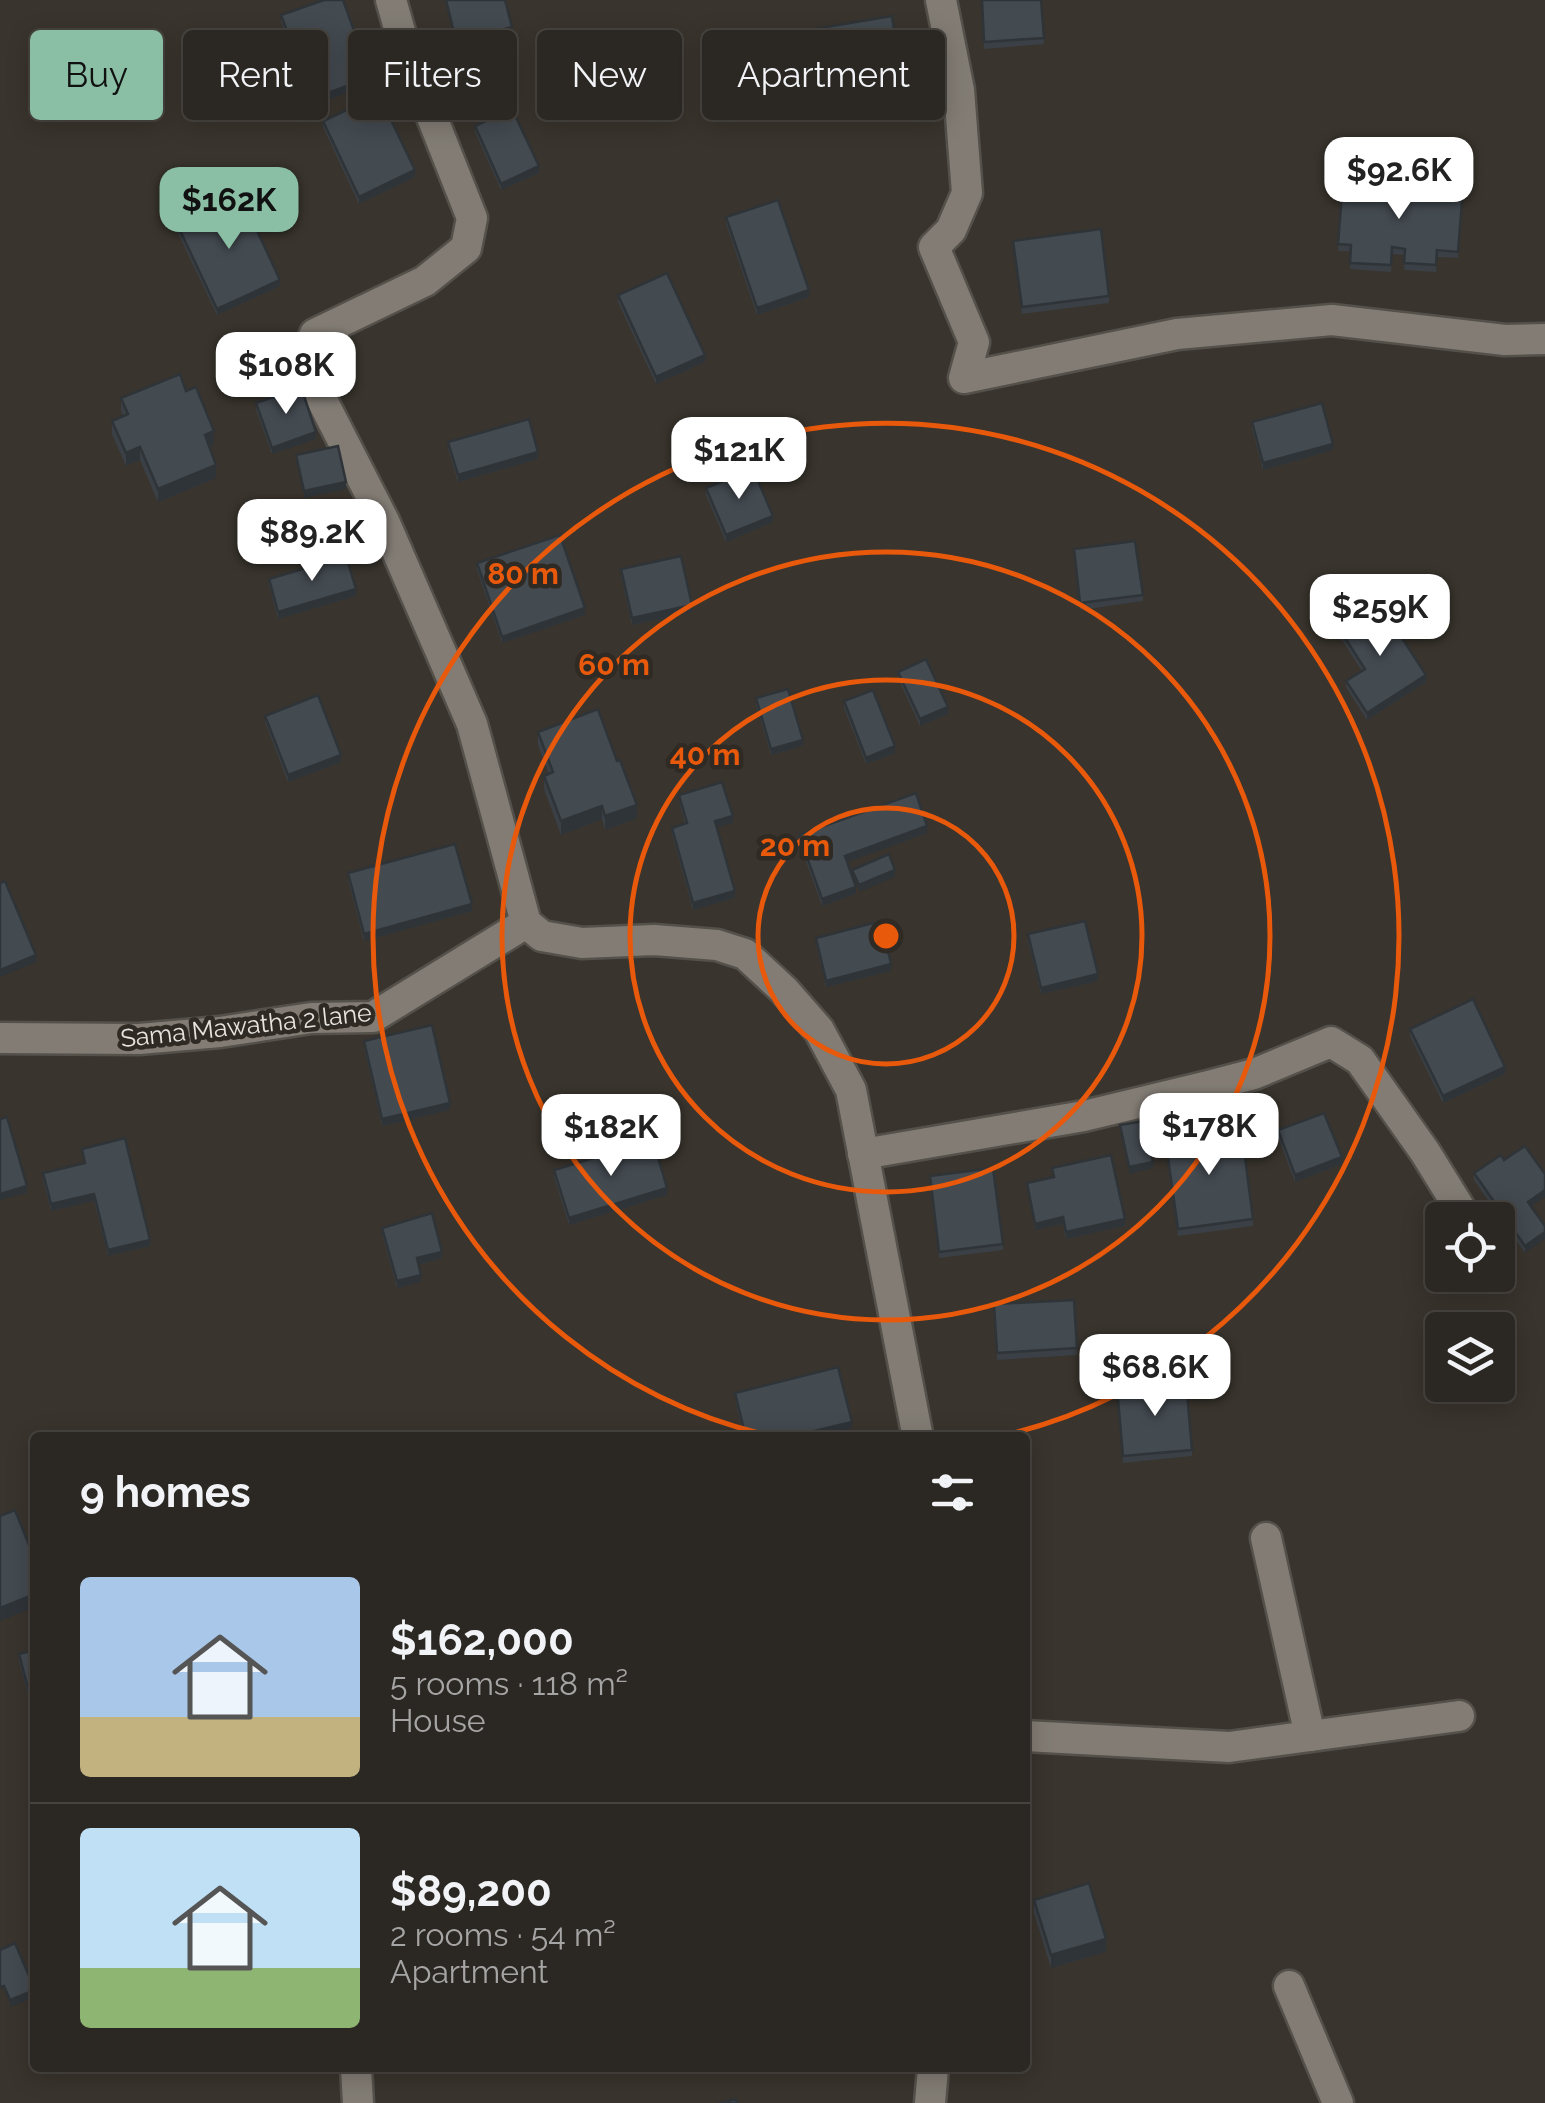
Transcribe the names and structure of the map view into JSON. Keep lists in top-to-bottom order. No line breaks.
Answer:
{"streets":{"street":["Sama Mawatha 2 lane"]},"page":{"chip":["Buy","Rent","Filters","New","Apartment"],"price":["$92.6K","$162K","$108K","$121K","$89.2K","$259K","$178K","$182K","$68.6K"],"heading":"9 homes","list":[{"name":"$162,000","note":"5 rooms · 118 m² · House"},{"name":"$89,200","note":"2 rooms · 54 m² · Apartment"}]},"rings":["80 m","60 m","40 m","20 m"]}
